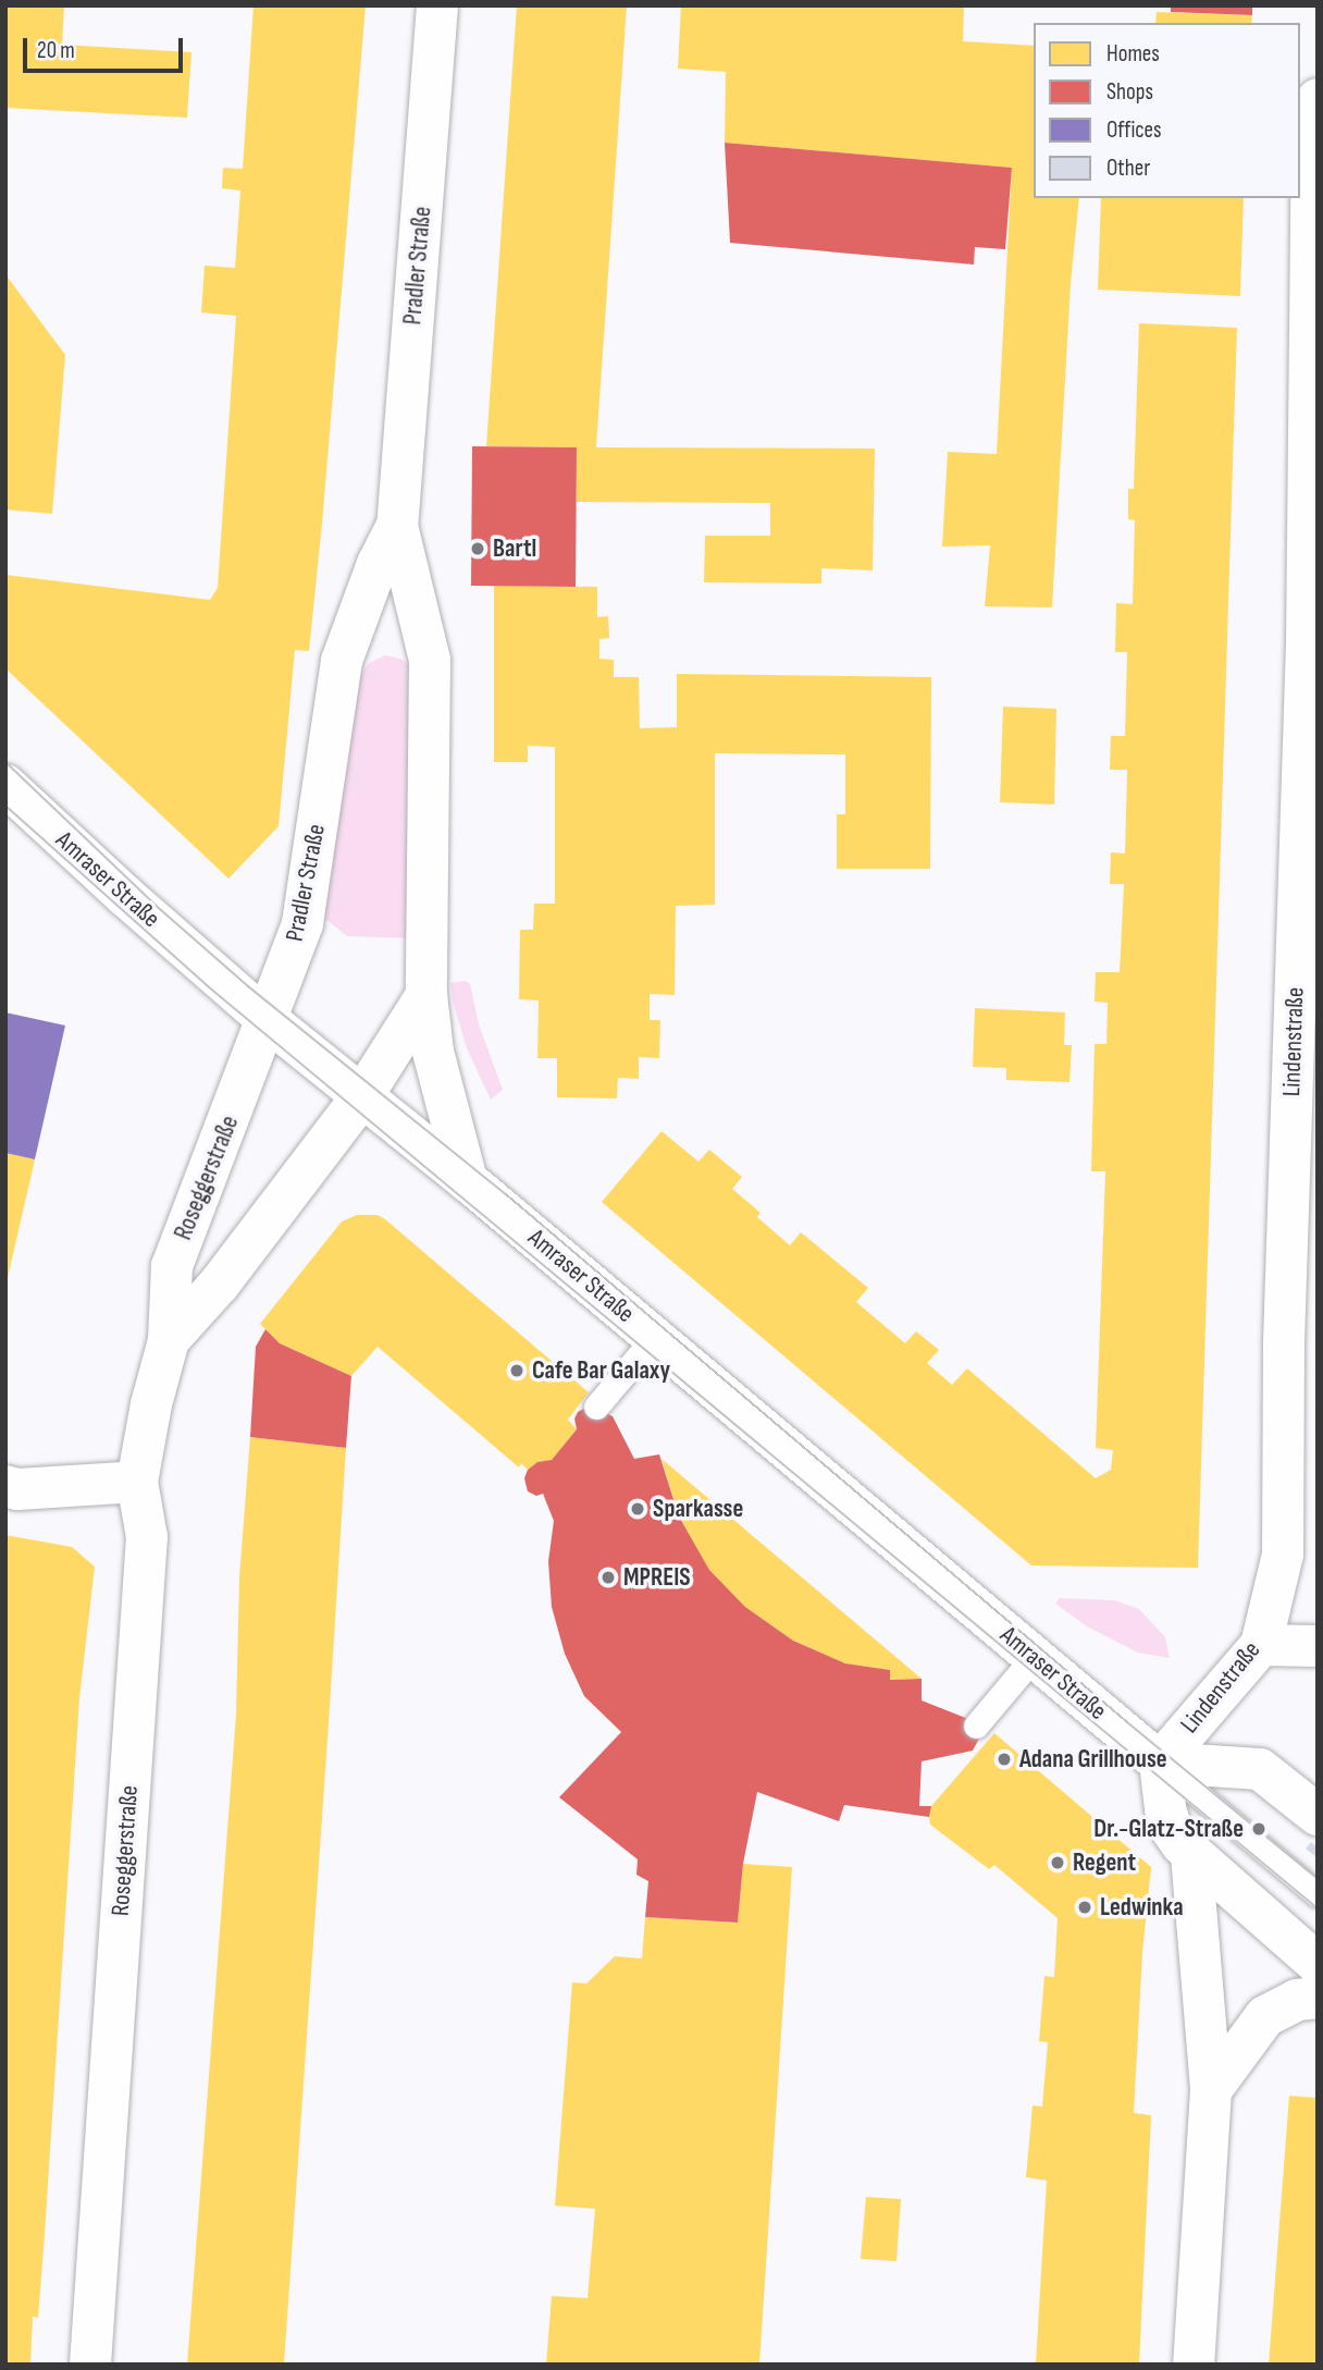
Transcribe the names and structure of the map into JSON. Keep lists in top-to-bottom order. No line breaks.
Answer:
{"streets":{"street":["Pradler Straße","Amraser Straße","Lindenstraße","Roseggerstraße"]},"crossings":[["Pradler Straße","Amraser Straße"],["Pradler Straße","Roseggerstraße"],["Amraser Straße","Lindenstraße"],["Amraser Straße","Roseggerstraße"]],"places":["Bartl","Cafe Bar Galaxy","Sparkasse","MPREIS","Adana Grillhouse","Dr.-Glatz-Straße","Regent","Ledwinka"],"legend":["Homes","Shops","Offices","Other"],"scale_bar":"20 m"}
